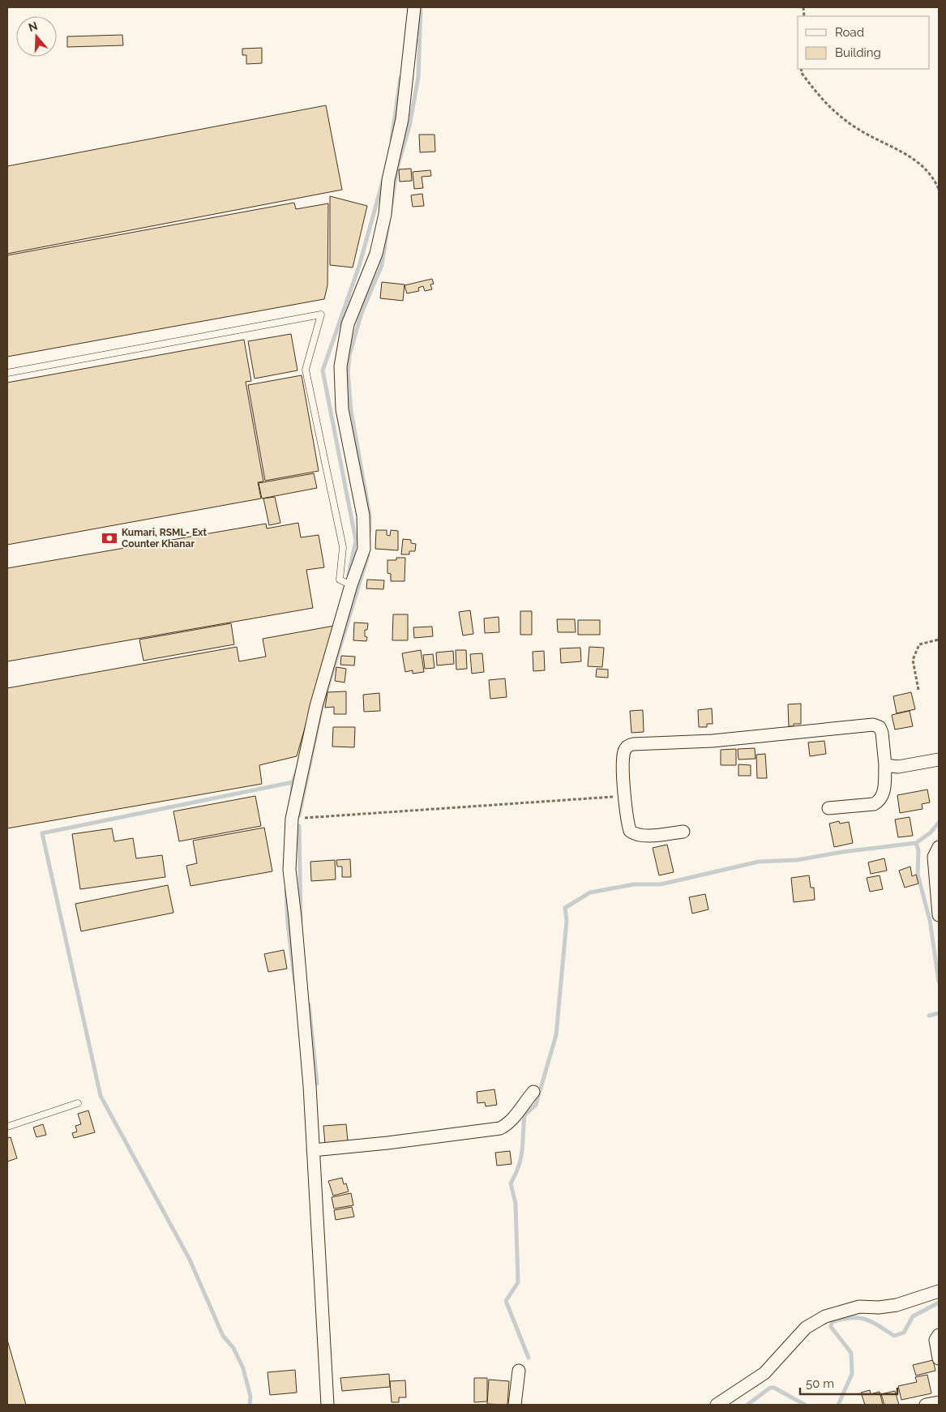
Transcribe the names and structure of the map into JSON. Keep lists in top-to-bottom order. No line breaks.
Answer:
{"places":{"bank":["Kumari, RSML- Ext Counter Khanar"]},"legend":["Road","Building"],"scale_bar":"50 m","north":"top"}
